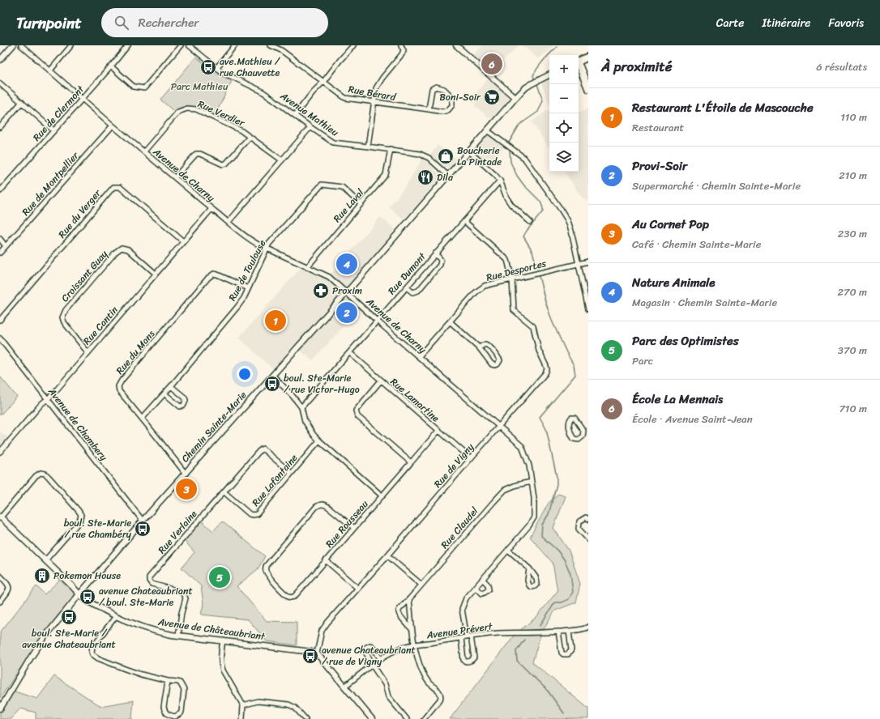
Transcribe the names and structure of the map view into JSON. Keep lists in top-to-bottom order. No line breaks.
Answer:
{"streets":{"street":["Rue Bérard","Rue de Clermont","Rue Verdier","Avenue Mathieu","Avenue de Charny","Rue de Montpellier","Rue Laval","Rue du Verger","Rue de Toulouse","Rue Desportes","Rue Dumont","Croissant Guay","Rue Cantin","Rue du Mans","Rue Lamartine","Avenue de Chambery","Chemin Sainte-Marie","Rue de Vigny","Rue Lafontaine","Rue Rousseau","Rue Claudel","Rue Verlaine","Avenue de Châteaubriant","Avenue Prévert"]},"crossings":[["Rue de Clermont","Avenue de Charny"],["Rue Verdier","Avenue de Charny"],["Avenue Mathieu","Rue Laval"],["Avenue Mathieu","Chemin Sainte-Marie"],["Avenue de Charny","Rue de Montpellier"],["Avenue de Charny","Rue Laval"],["Avenue de Charny","Rue de Toulouse"],["Avenue de Charny","Rue Desportes"],["Avenue de Charny","Rue Dumont"],["Avenue de Charny","Rue Cantin"],["Avenue de Charny","Chemin Sainte-Marie"],["Avenue de Charny","Rue de Vigny"],["Avenue de Charny","Rue Claudel"],["Avenue de Charny","Avenue Prévert"],["Rue Laval","Rue de Toulouse"],["Rue du Verger","Rue Cantin"],["Rue de Toulouse","Rue du Mans"],["Rue Desportes","Rue de Vigny"],["Rue Dumont","Rue Lamartine"],["Croissant Guay","Rue Cantin"],["Rue Cantin","Avenue de Chambery"],["Rue du Mans","Chemin Sainte-Marie"],["Rue Lamartine","Rue de Vigny"],["Rue Lamartine","Rue Rousseau"],["Avenue de Chambery","Chemin Sainte-Marie"],["Chemin Sainte-Marie","Avenue de Châteaubriant"],["Rue de Vigny","Avenue de Châteaubriant"],["Rue Lafontaine","Rue Verlaine"],["Rue Verlaine","Avenue de Châteaubriant"]],"parks":["Parc Mathieu"],"places":{"bus stop":["ave.Mathieu / rue Chauvette","boul. Ste-Marie / rue Victor-Hugo","boul. Ste-Marie / rue Chambéry","avenue Chateaubriant / boul. Ste-Marie","boul. Ste-Marie / avenue Chateaubriant","avenue Chateaubriant / rue de Vigny"],"supermarket":["Boni-Soir"],"shop":["Boucherie La Pintade"],"restaurant":["Dila"],"pharmacy":["Proxim"],"building":["Pokemon House"]},"page":{"header":"Turnpoint","search":"Rechercher","nav":["Carte","Itinéraire","Favoris"],"heading":["À proximité","6 résultats"],"pins":["6","4","2","1","3","5"],"map_buttons":["+","−"],"list":[{"mark":"1","name":"Restaurant L'Étoile de Mascouche","note":"Restaurant","value":"110 m"},{"mark":"2","name":"Provi-Soir","note":"Supermarché · Chemin Sainte-Marie","value":"210 m"},{"mark":"3","name":"Au Cornet Pop","note":"Café · Chemin Sainte-Marie","value":"230 m"},{"mark":"4","name":"Nature Animale","note":"Magasin · Chemin Sainte-Marie","value":"270 m"},{"mark":"5","name":"Parc des Optimistes","note":"Parc","value":"370 m"},{"mark":"6","name":"École La Mennais","note":"École · Avenue Saint-Jean","value":"710 m"}]}}
